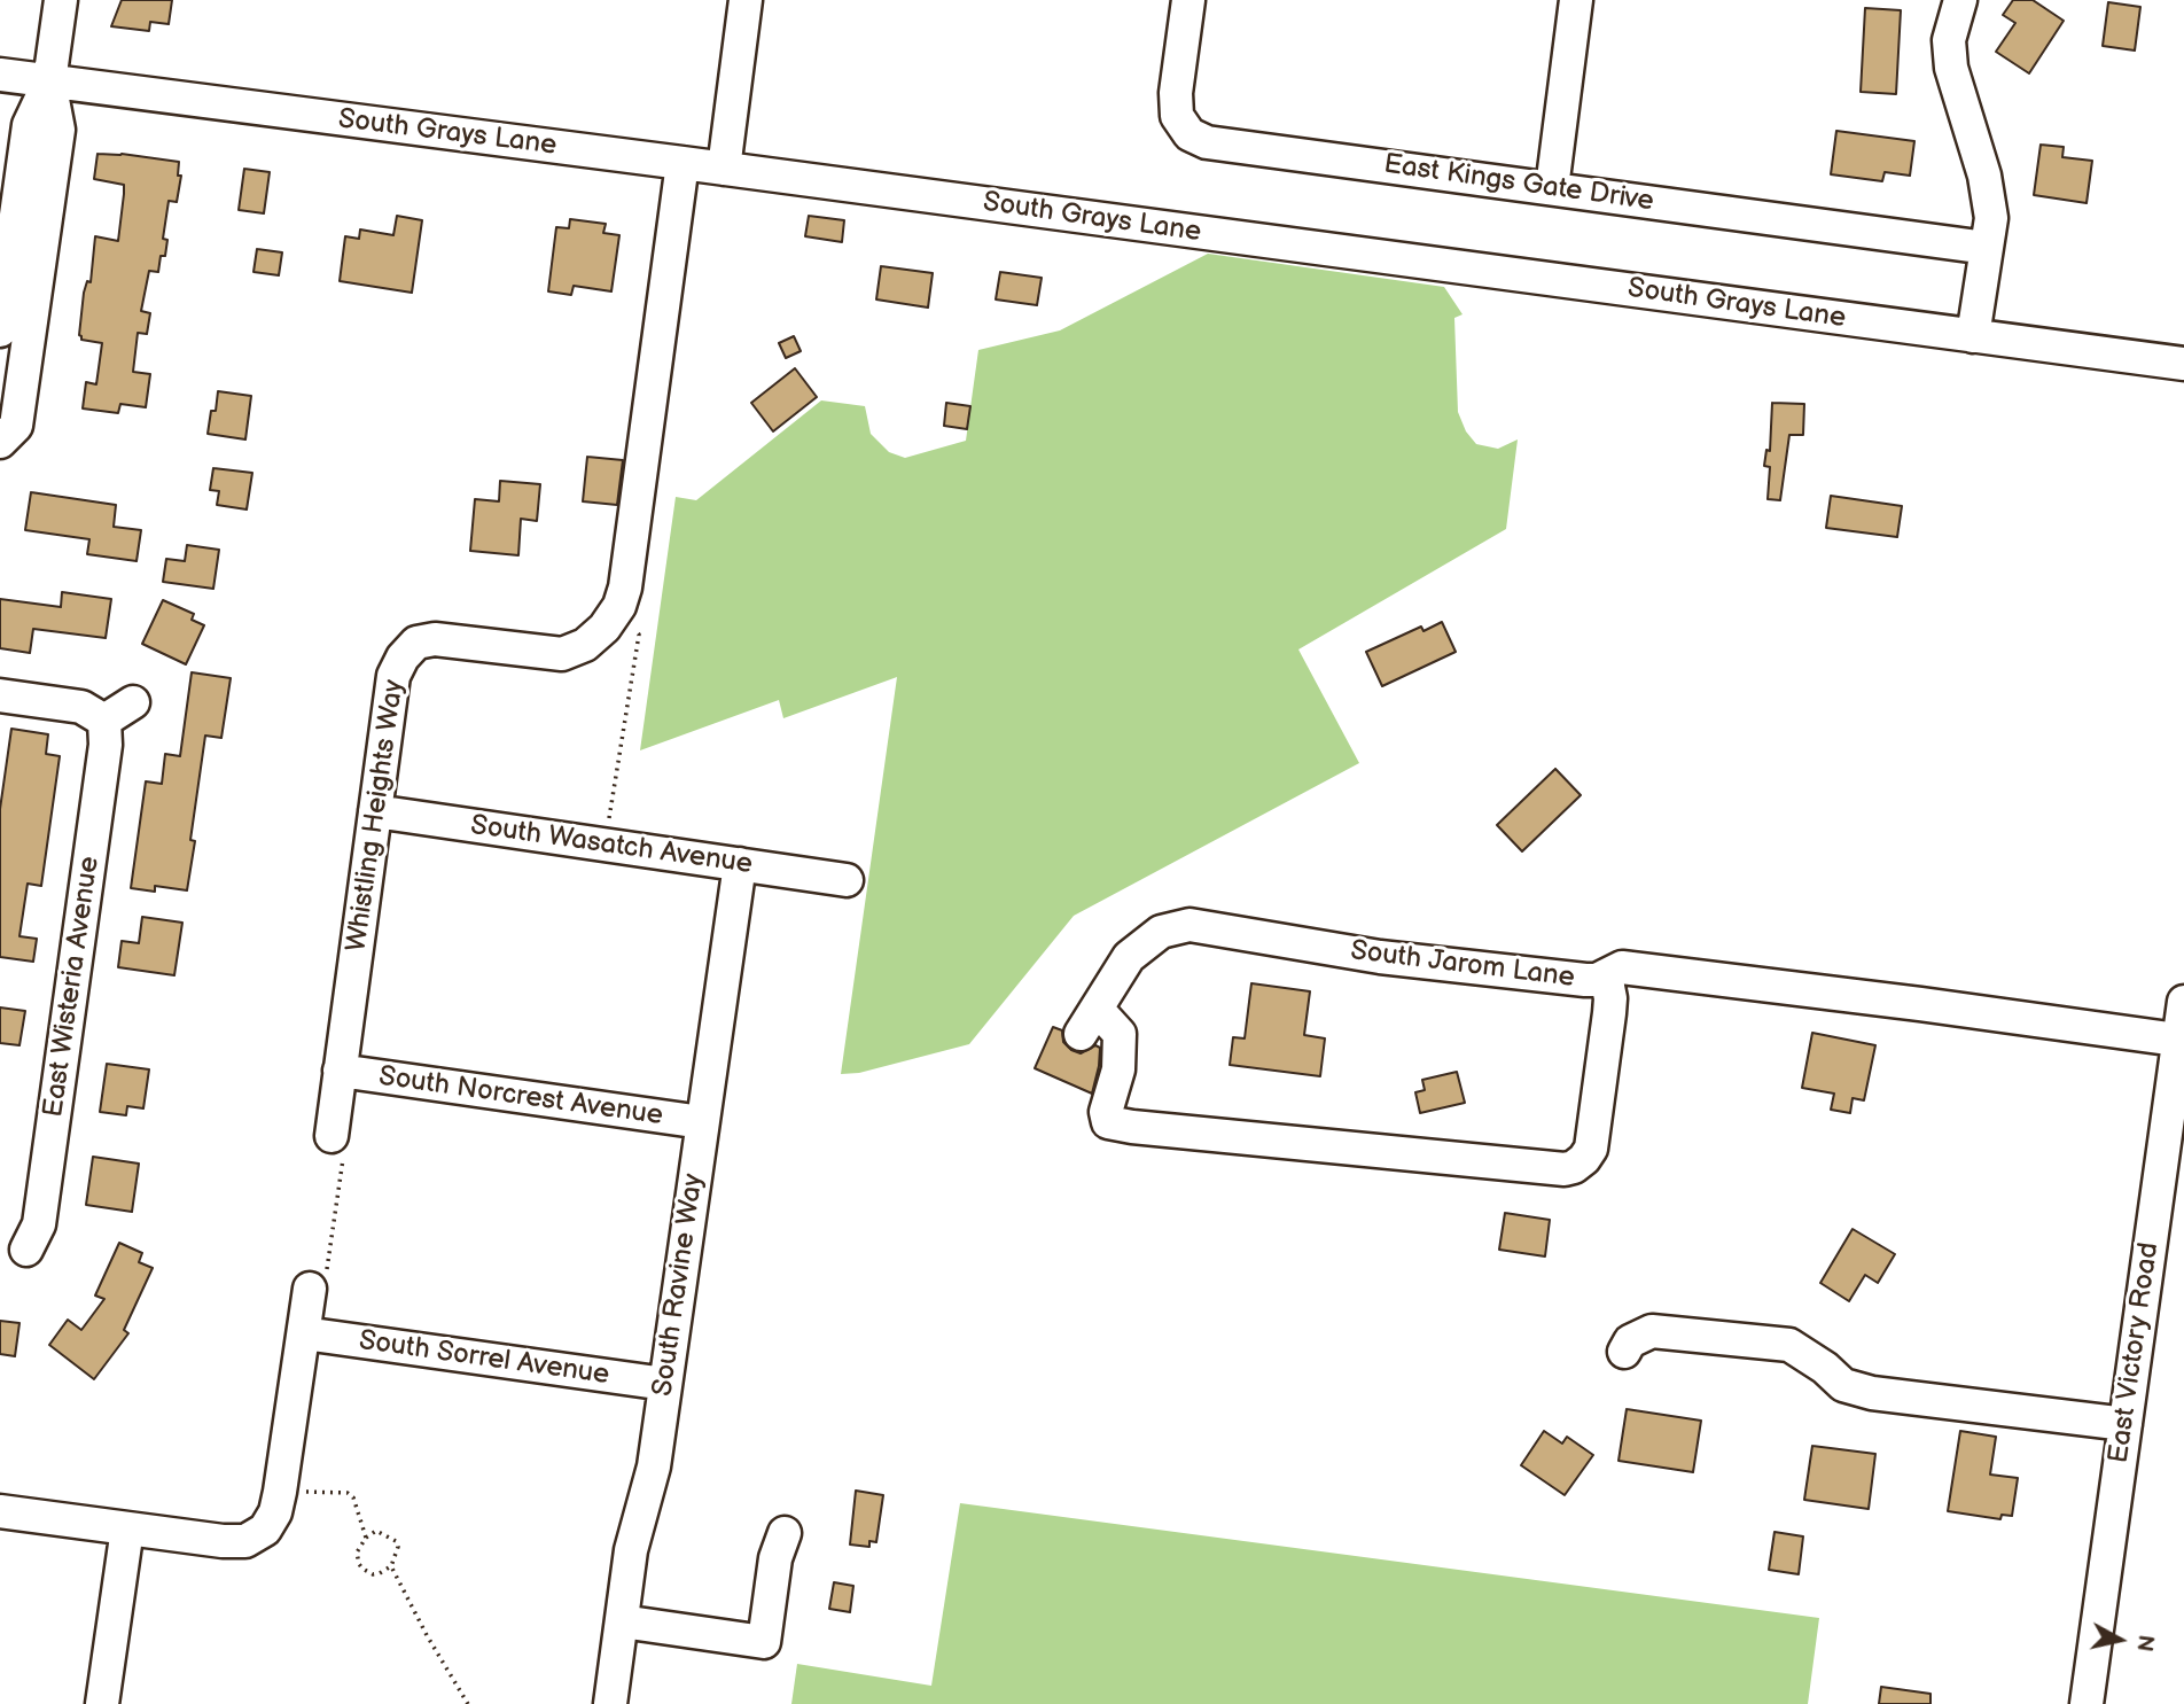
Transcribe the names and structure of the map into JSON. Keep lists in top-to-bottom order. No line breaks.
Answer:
{"streets":{"street":["South Grays Lane","East Kings Gate Drive","Whistling Heights Way","South Wasatch Avenue","South Jarom Lane","East Wisteria Avenue","South Norcrest Avenue","South Ravine Way","East Victory Road","South Sorrel Avenue"]},"crossings":[["South Grays Lane","Whistling Heights Way"],["Whistling Heights Way","South Wasatch Avenue"],["Whistling Heights Way","South Norcrest Avenue"],["South Wasatch Avenue","South Ravine Way"],["South Jarom Lane","East Victory Road"],["South Norcrest Avenue","South Ravine Way"],["South Ravine Way","South Sorrel Avenue"]],"north":"right"}
